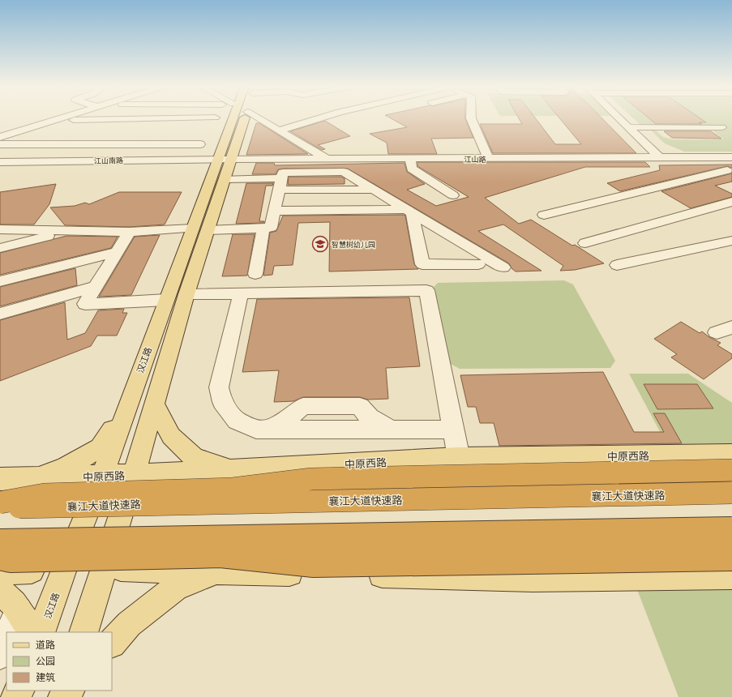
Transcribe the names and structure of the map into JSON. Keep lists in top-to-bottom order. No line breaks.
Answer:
{"streets":{"highway":["襄江大道快速路"],"main road":["汉江路","中原西路"],"street":["江山路","江山南路"]},"crossings":[["江山路","江山南路"],["江山路","汉江路"],["江山南路","汉江路"],["汉江路","中原西路"]],"places":{"school or university":["智慧树幼儿园"]},"legend":["道路","公园","建筑"]}
